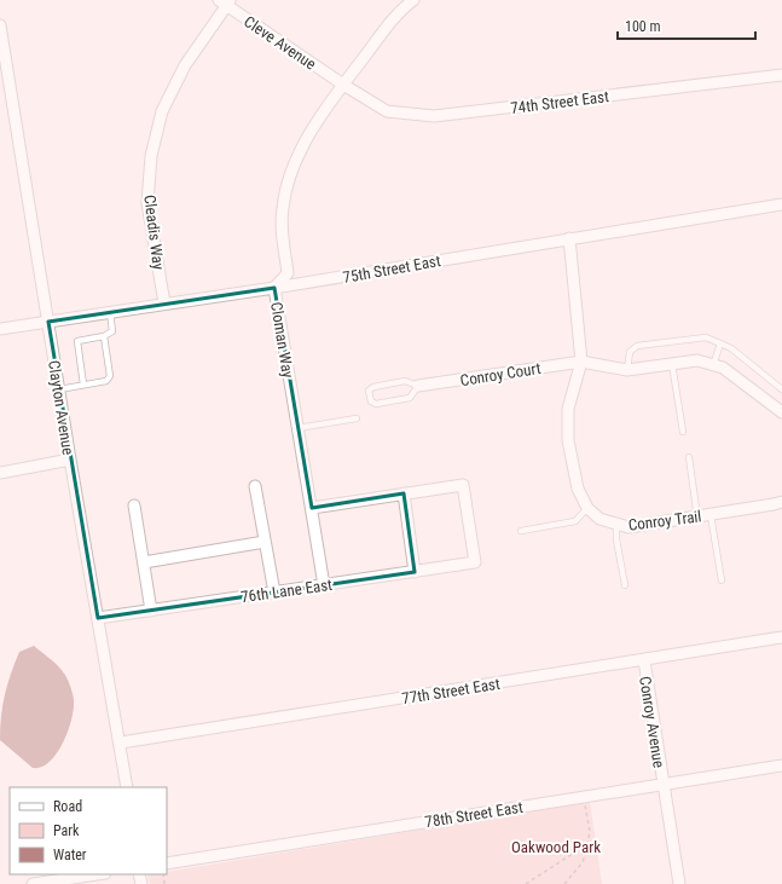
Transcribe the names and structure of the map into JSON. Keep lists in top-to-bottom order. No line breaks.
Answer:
{"streets":{"street":["Cleve Avenue","74th Street East","Cleadis Way","75th Street East","Cloman Way","Conroy Court","Clayton Avenue","Conroy Trail","76th Lane East","77th Street East","Conroy Avenue","78th Street East"]},"crossings":[["Cleve Avenue","74th Street East"],["Cleve Avenue","Cleadis Way"],["Cleve Avenue","Cloman Way"],["74th Street East","Cloman Way"],["Cleadis Way","75th Street East"],["75th Street East","Cloman Way"],["75th Street East","Clayton Avenue"],["Cloman Way","76th Lane East"],["Clayton Avenue","76th Lane East"],["Clayton Avenue","77th Street East"],["77th Street East","Conroy Avenue"],["Conroy Avenue","78th Street East"]],"parks":["Oakwood Park"],"legend":["Road","Park","Water"],"scale_bar":"100 m"}
